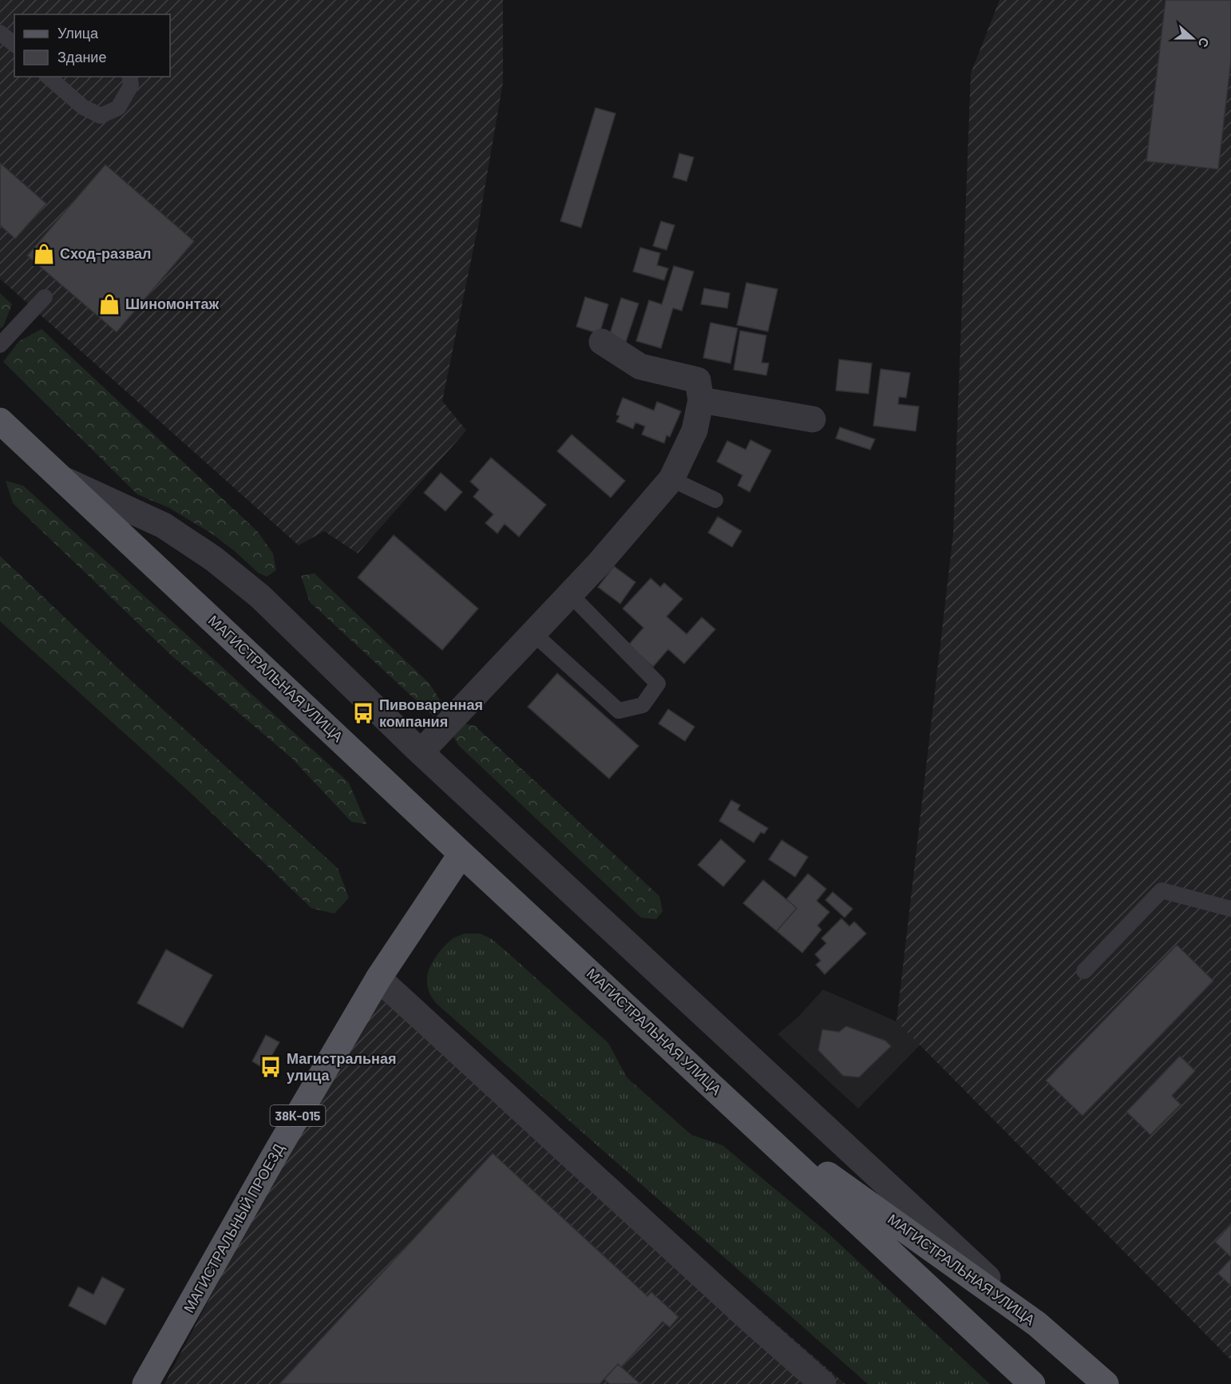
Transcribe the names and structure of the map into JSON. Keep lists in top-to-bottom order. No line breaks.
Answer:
{"streets":{"main road":["МАГИСТРАЛЬНАЯ УЛИЦА","38К-015","МАГИСТРАЛЬНЫЙ ПРОЕЗД"]},"crossings":[["МАГИСТРАЛЬНАЯ УЛИЦА","МАГИСТРАЛЬНЫЙ ПРОЕЗД"]],"places":{"shop":["Сход-развал","Шиномонтаж"],"bus stop":["Пивоваренная компания","Магистральная улица"]},"legend":["Улица","Здание"],"north":"right"}
